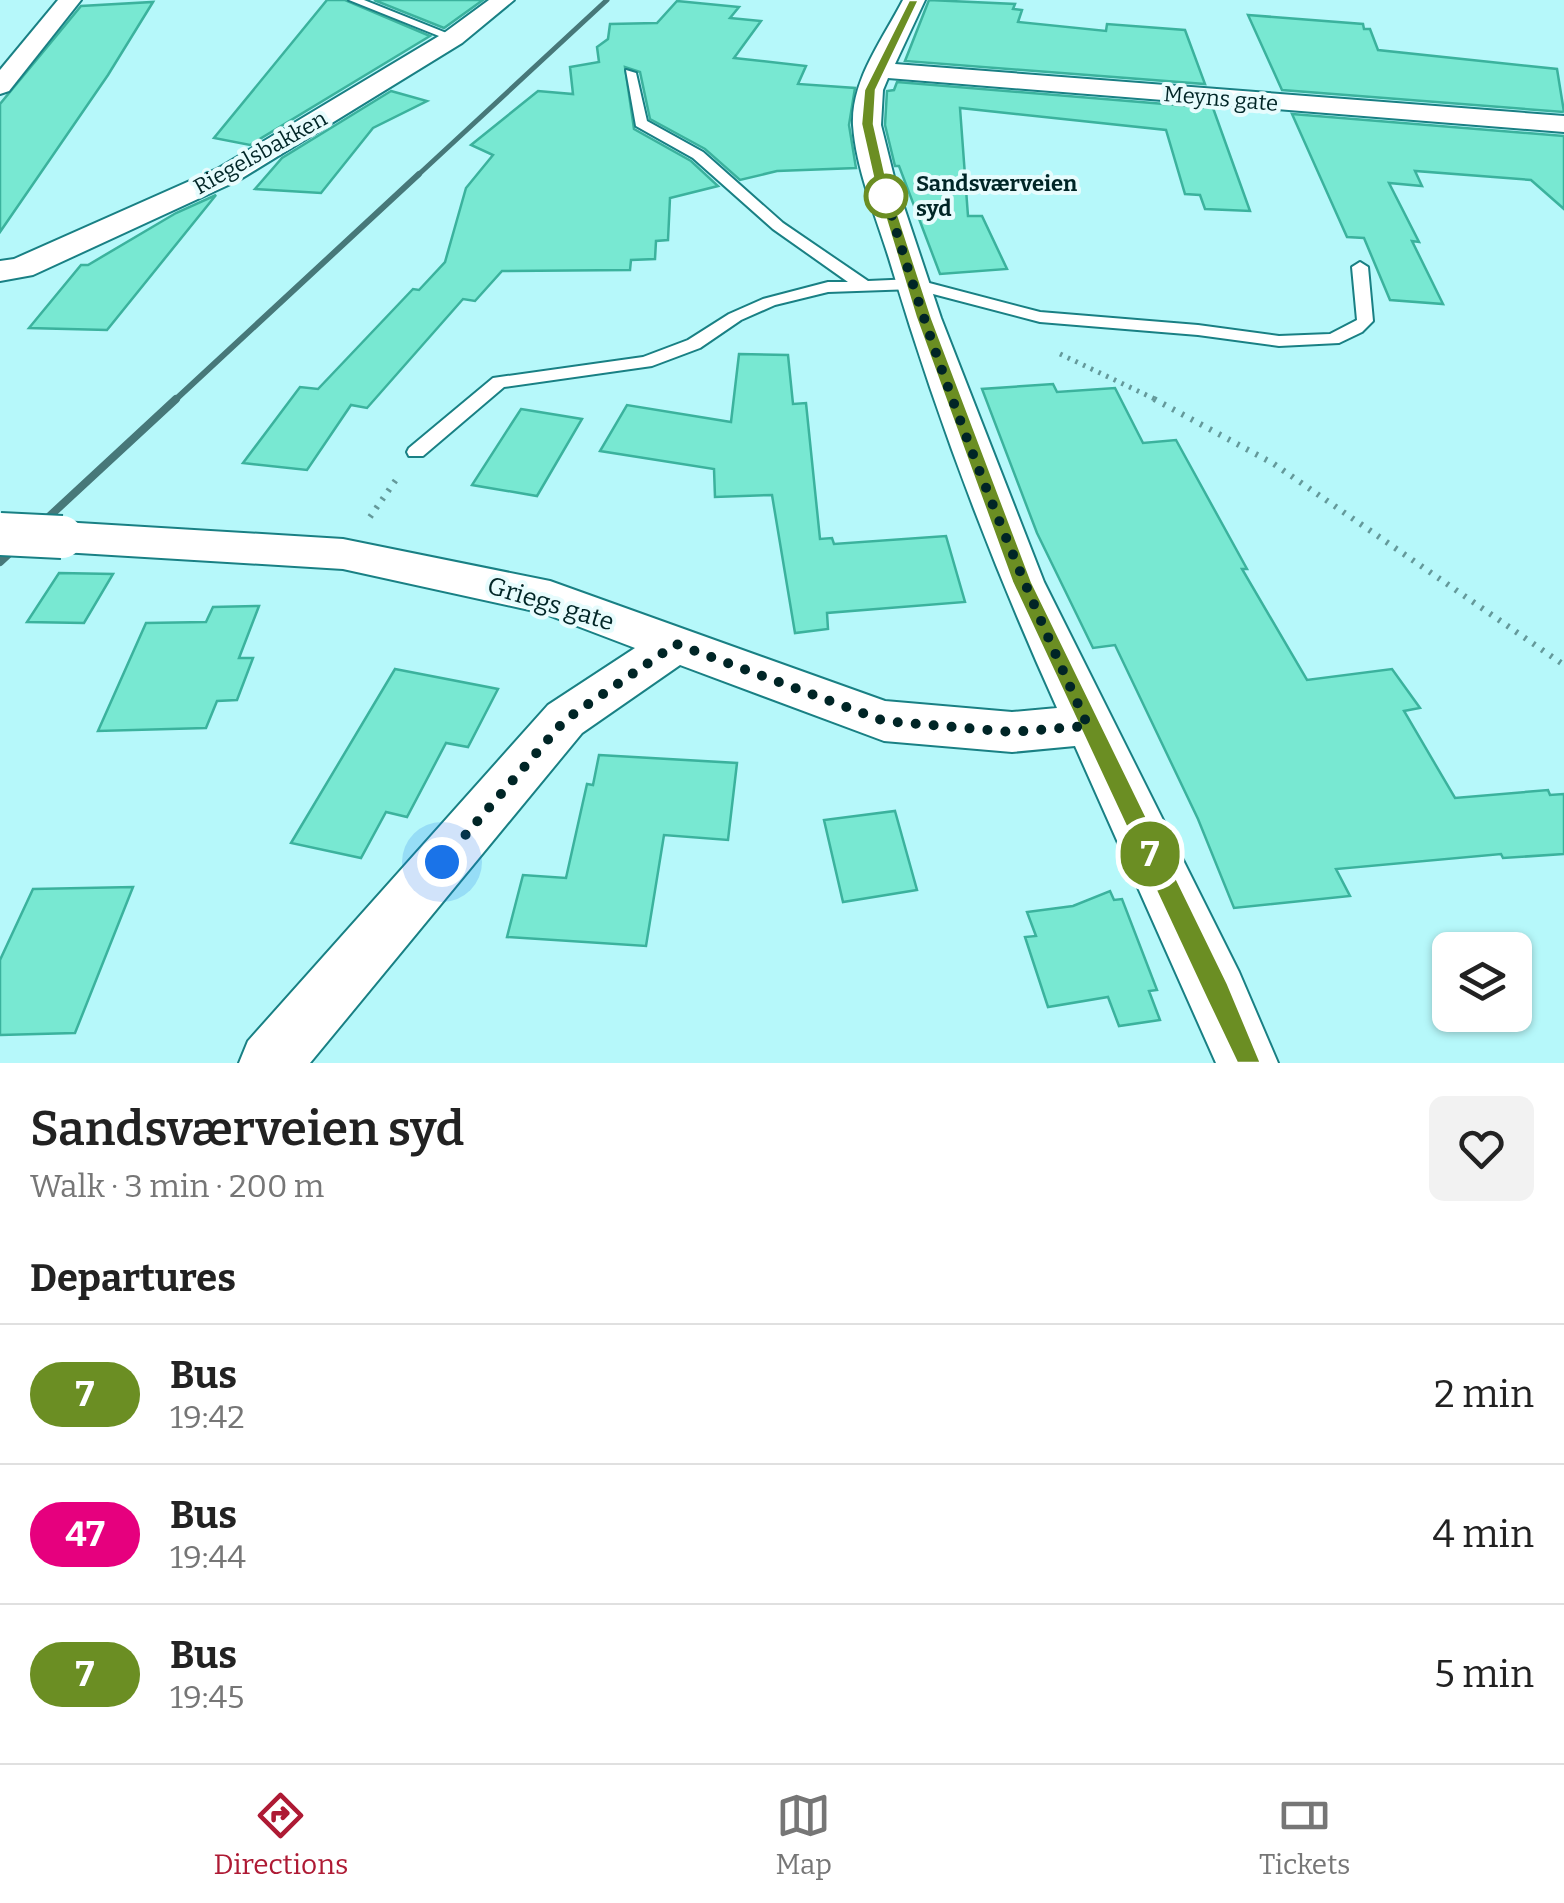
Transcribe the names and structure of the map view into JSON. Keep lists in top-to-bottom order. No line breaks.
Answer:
{"streets":{"street":["Meyns gate","Riegelsbakken","Griegs gate"]},"places":["Sandsværveien syd"],"lines":["bus line 7"],"page":{"on_map":"7","heading":[["Sandsværveien syd","Walk · 3 min · 200 m"],"Departures"],"list":[{"mark":"7","name":"Bus","note":"19:42","value":"2 min"},{"mark":"47","name":"Bus","note":"19:44","value":"4 min"},{"mark":"7","name":"Bus","note":"19:45","value":"5 min"}],"tabs":["Directions","Map","Tickets"]}}
